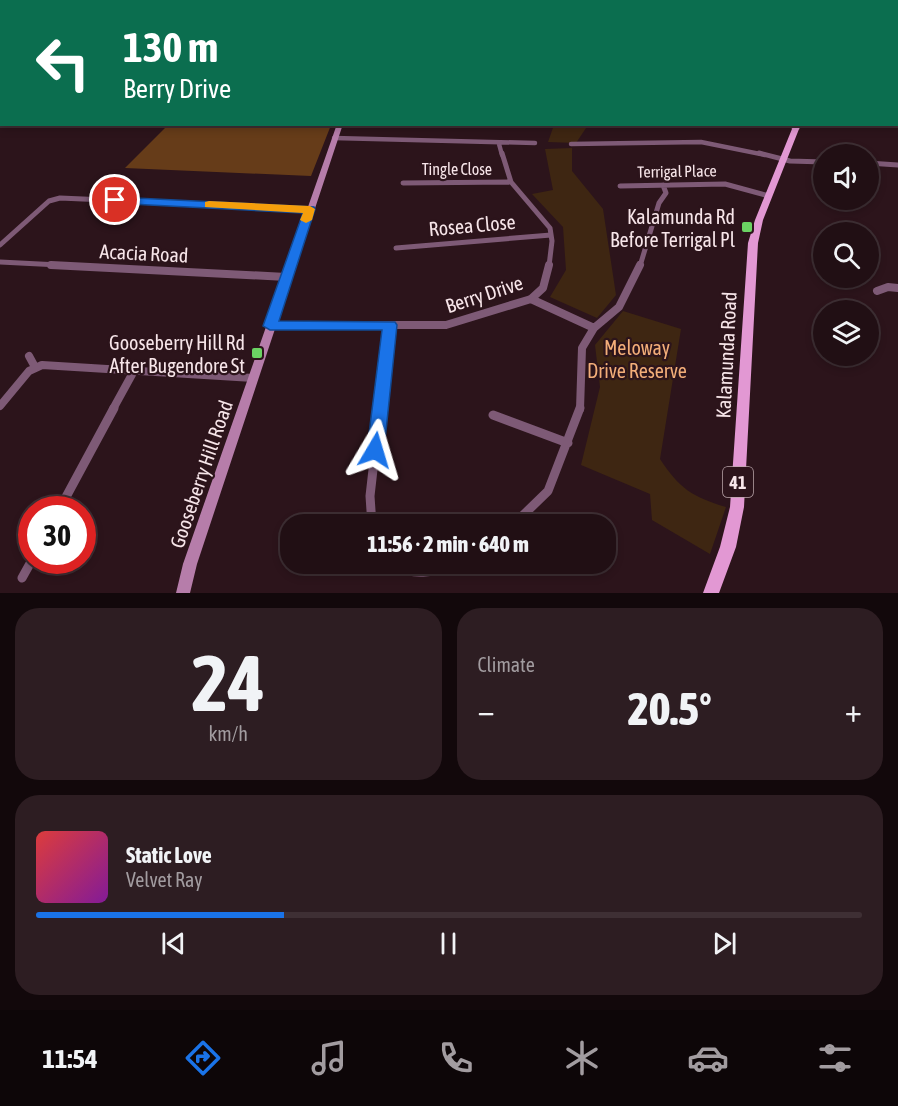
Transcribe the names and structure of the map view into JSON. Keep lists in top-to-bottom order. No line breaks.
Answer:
{"streets":{"main road":["Kalamunda Road","41"],"street":["Tingle Close","Terrigal Place","Rosea Close","Acacia Road","Berry Drive","Gooseberry Hill Road"]},"crossings":[["Terrigal Place","Kalamunda Road"],["Rosea Close","Berry Drive"],["Acacia Road","Gooseberry Hill Road"],["Berry Drive","Gooseberry Hill Road"]],"parks":["Meloway Drive Reserve"],"places":{"transit":["Kalamunda Rd Before Terrigal Pl","Gooseberry Hill Rd After Bugendore St"]},"page":{"turn":["130 m","Berry Drive"],"limit":"30","trip":"11:56 · 2 min · 640 m","tile":[["24","km/h"],"Climate"],"heat":["−","20.5°","+"],"song":["Static Love","Velvet Ray"],"tabs":"11:54"}}
